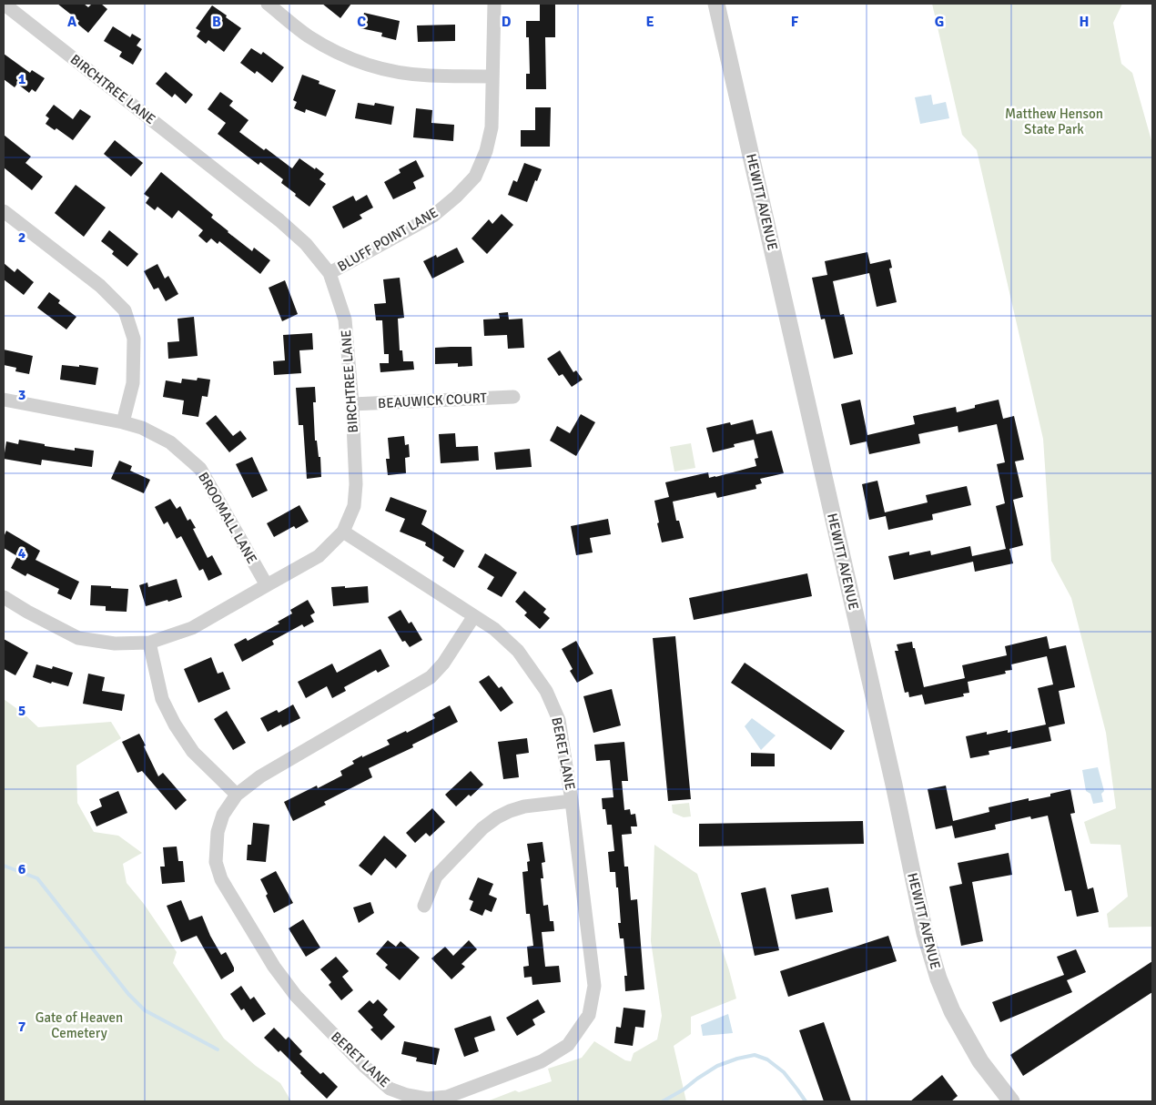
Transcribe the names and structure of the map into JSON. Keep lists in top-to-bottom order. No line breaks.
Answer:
{"streets":{"street":["BIRCHTREE LANE","HEWITT AVENUE","BLUFF POINT LANE","BEAUWICK COURT","BROOMALL LANE","BERET LANE"]},"crossings":[["BIRCHTREE LANE","BLUFF POINT LANE"],["BIRCHTREE LANE","BEAUWICK COURT"],["BIRCHTREE LANE","BROOMALL LANE"],["BIRCHTREE LANE","BERET LANE"]],"parks":["Matthew Henson State Park","Gate of Heaven Cemetery"],"grid":{"columns":["A","B","C","D","E","F","G","H"],"rows":["1","2","3","4","5","6","7"]}}
